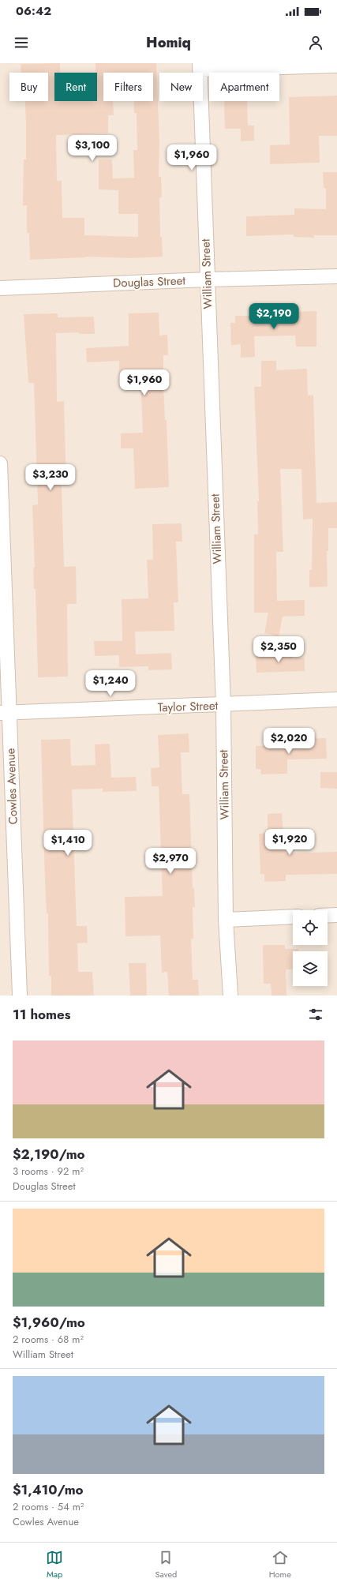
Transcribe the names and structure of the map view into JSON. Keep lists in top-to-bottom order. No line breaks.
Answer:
{"streets":{"street":["William Street","Douglas Street","Taylor Street","Cowles Avenue"]},"crossings":[["William Street","Douglas Street"],["William Street","Taylor Street"],["Taylor Street","Cowles Avenue"]],"page":{"status":"06:42","header":"Homiq","chip":["Buy","Rent","Filters","New","Apartment"],"price":["$3,100","$1,960","$2,190","$1,960","$3,230","$2,350","$1,240","$2,020","$1,920","$1,410","$2,970"],"heading":"11 homes","list":[{"name":"$2,190/mo","note":"3 rooms · 92 m² · Douglas Street"},{"name":"$1,960/mo","note":"2 rooms · 68 m² · William Street"},{"name":"$1,410/mo","note":"2 rooms · 54 m² · Cowles Avenue"}],"tabs":["Map","Saved","Home"]}}
